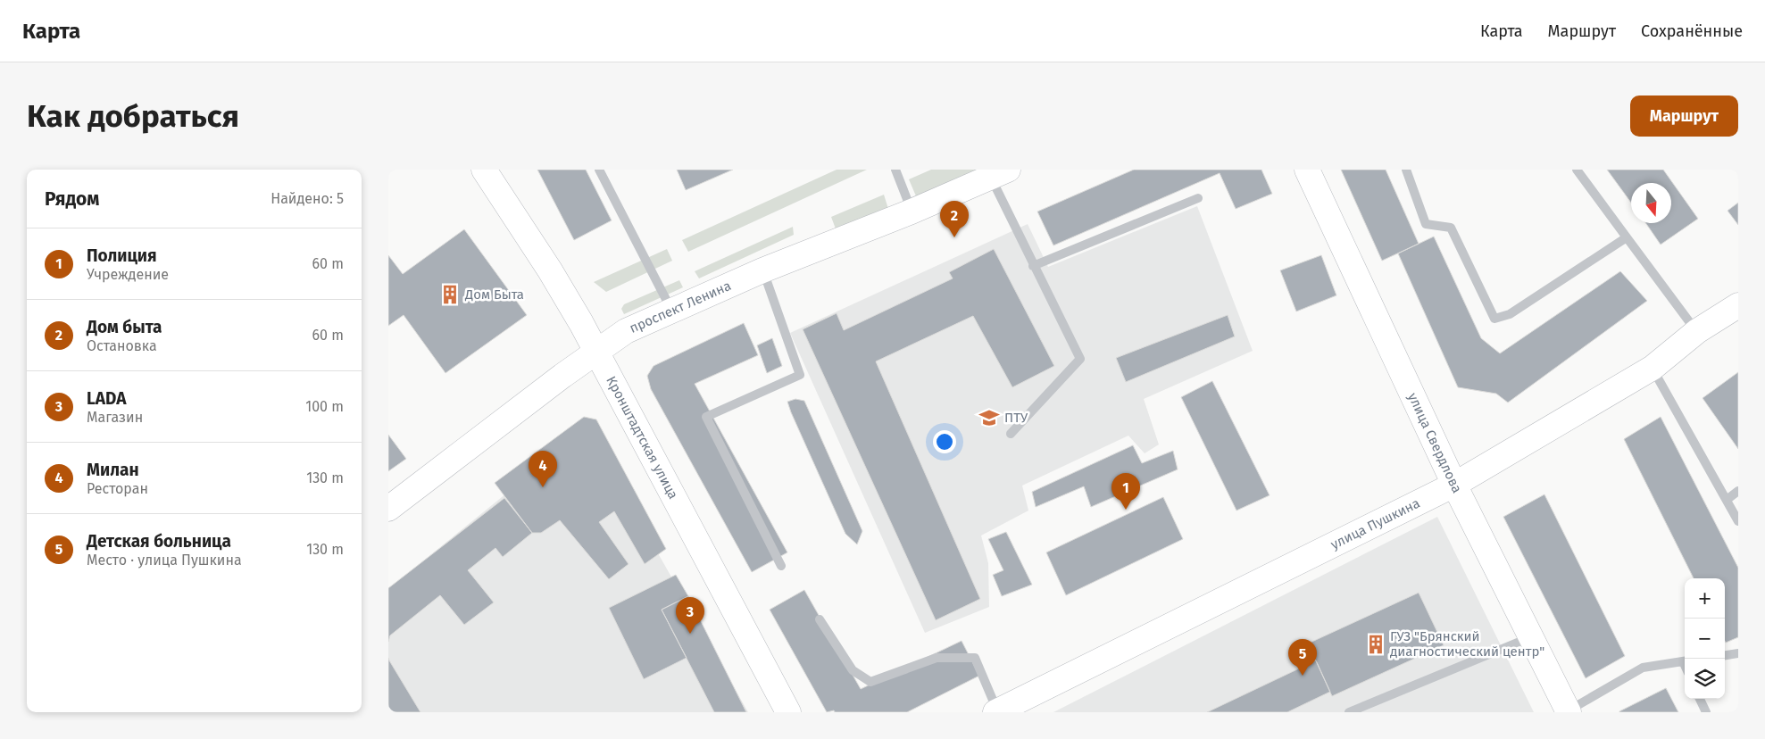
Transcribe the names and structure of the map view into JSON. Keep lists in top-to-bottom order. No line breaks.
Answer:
{"streets":{"main road":["проспект Ленина","Кронштадтская улица","улица Свердлова","улица Пушкина"]},"crossings":[["проспект Ленина","Кронштадтская улица"],["улица Свердлова","улица Пушкина"]],"places":{"building":["Дом Быта","ГУЗ \"Брянский диагностический центр\""],"school or university":["ПТУ"]},"north":"bottom","page":{"header":"Карта","nav":["Карта","Маршрут","Сохранённые"],"buttons":"Маршрут","title":"Как добраться","heading":["Рядом","Найдено: 5"],"pins":["2","4","1","3","5"],"list":[{"mark":"1","name":"Полиция","note":"Учреждение","value":"60 m"},{"mark":"2","name":"Дом быта","note":"Остановка","value":"60 m"},{"mark":"3","name":"LADA","note":"Магазин","value":"100 m"},{"mark":"4","name":"Милан","note":"Ресторан","value":"130 m"},{"mark":"5","name":"Детская больница","note":"Место · улица Пушкина","value":"130 m"}],"map_buttons":["+","−"]}}
